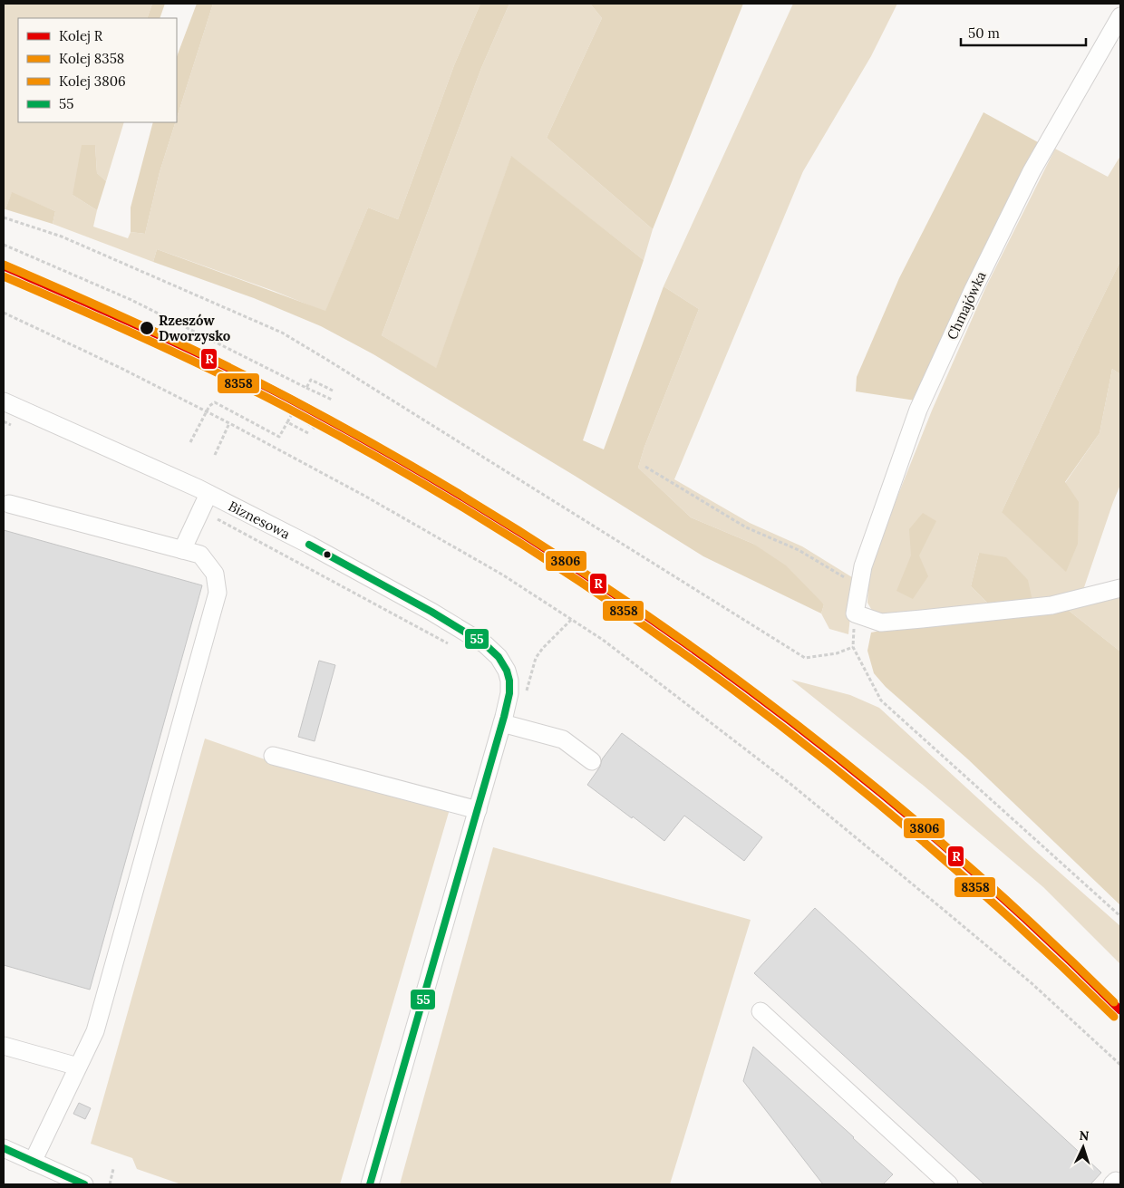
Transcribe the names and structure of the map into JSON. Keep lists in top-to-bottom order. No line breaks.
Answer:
{"streets":{"street":["Chmajówka","Biznesowa"]},"places":["Rzeszów Dworzysko"],"lines":["rail line 3806","rail line R","rail line 8358","transit line 55"],"legend":["Kolej R","Kolej 8358","Kolej 3806","55"],"scale_bar":"50 m","north":"top"}
